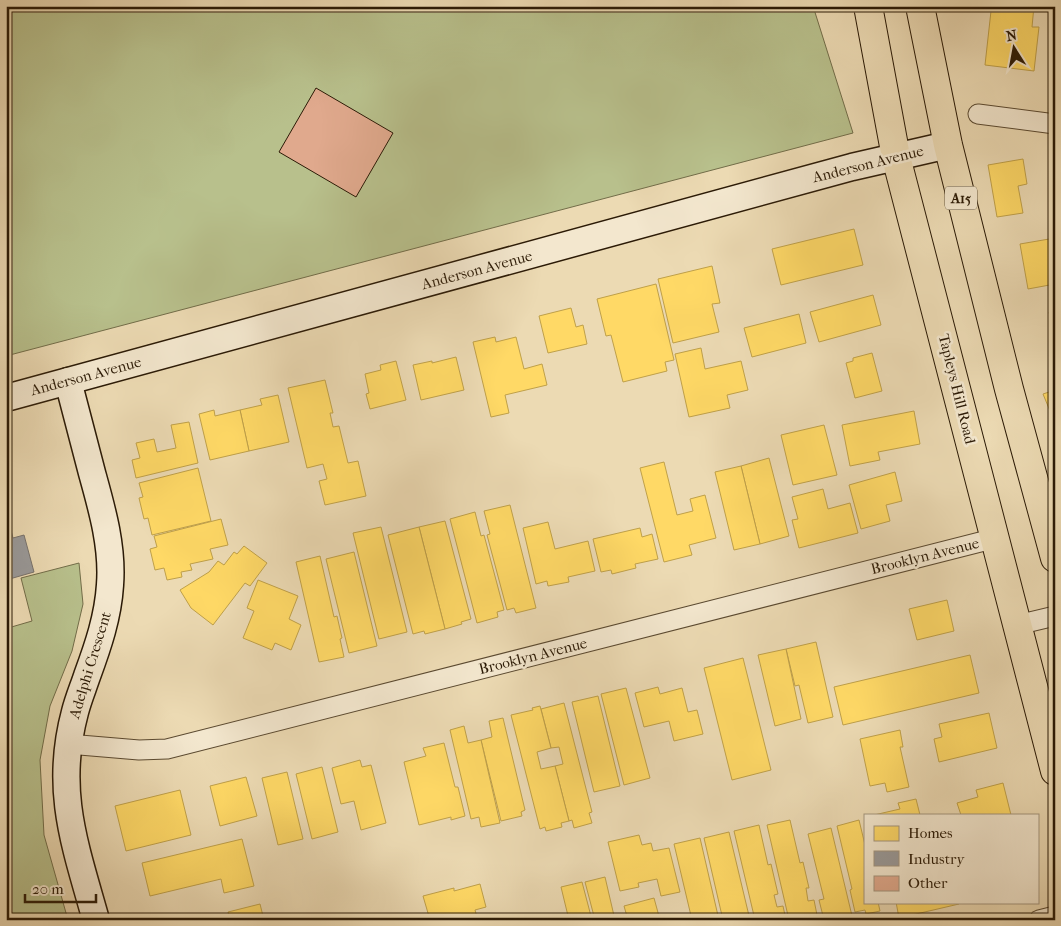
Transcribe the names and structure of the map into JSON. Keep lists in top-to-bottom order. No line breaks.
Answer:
{"streets":{"main road":["A15","Tapleys Hill Road"],"street":["Anderson Avenue","Brooklyn Avenue","Adelphi Crescent"]},"crossings":[["Anderson Avenue","A15"],["Anderson Avenue","Tapleys Hill Road"],["Anderson Avenue","Adelphi Crescent"],["Tapleys Hill Road","Brooklyn Avenue"],["Brooklyn Avenue","Adelphi Crescent"]],"legend":["Homes","Industry","Other"],"scale_bar":"20 m","north":"top"}
